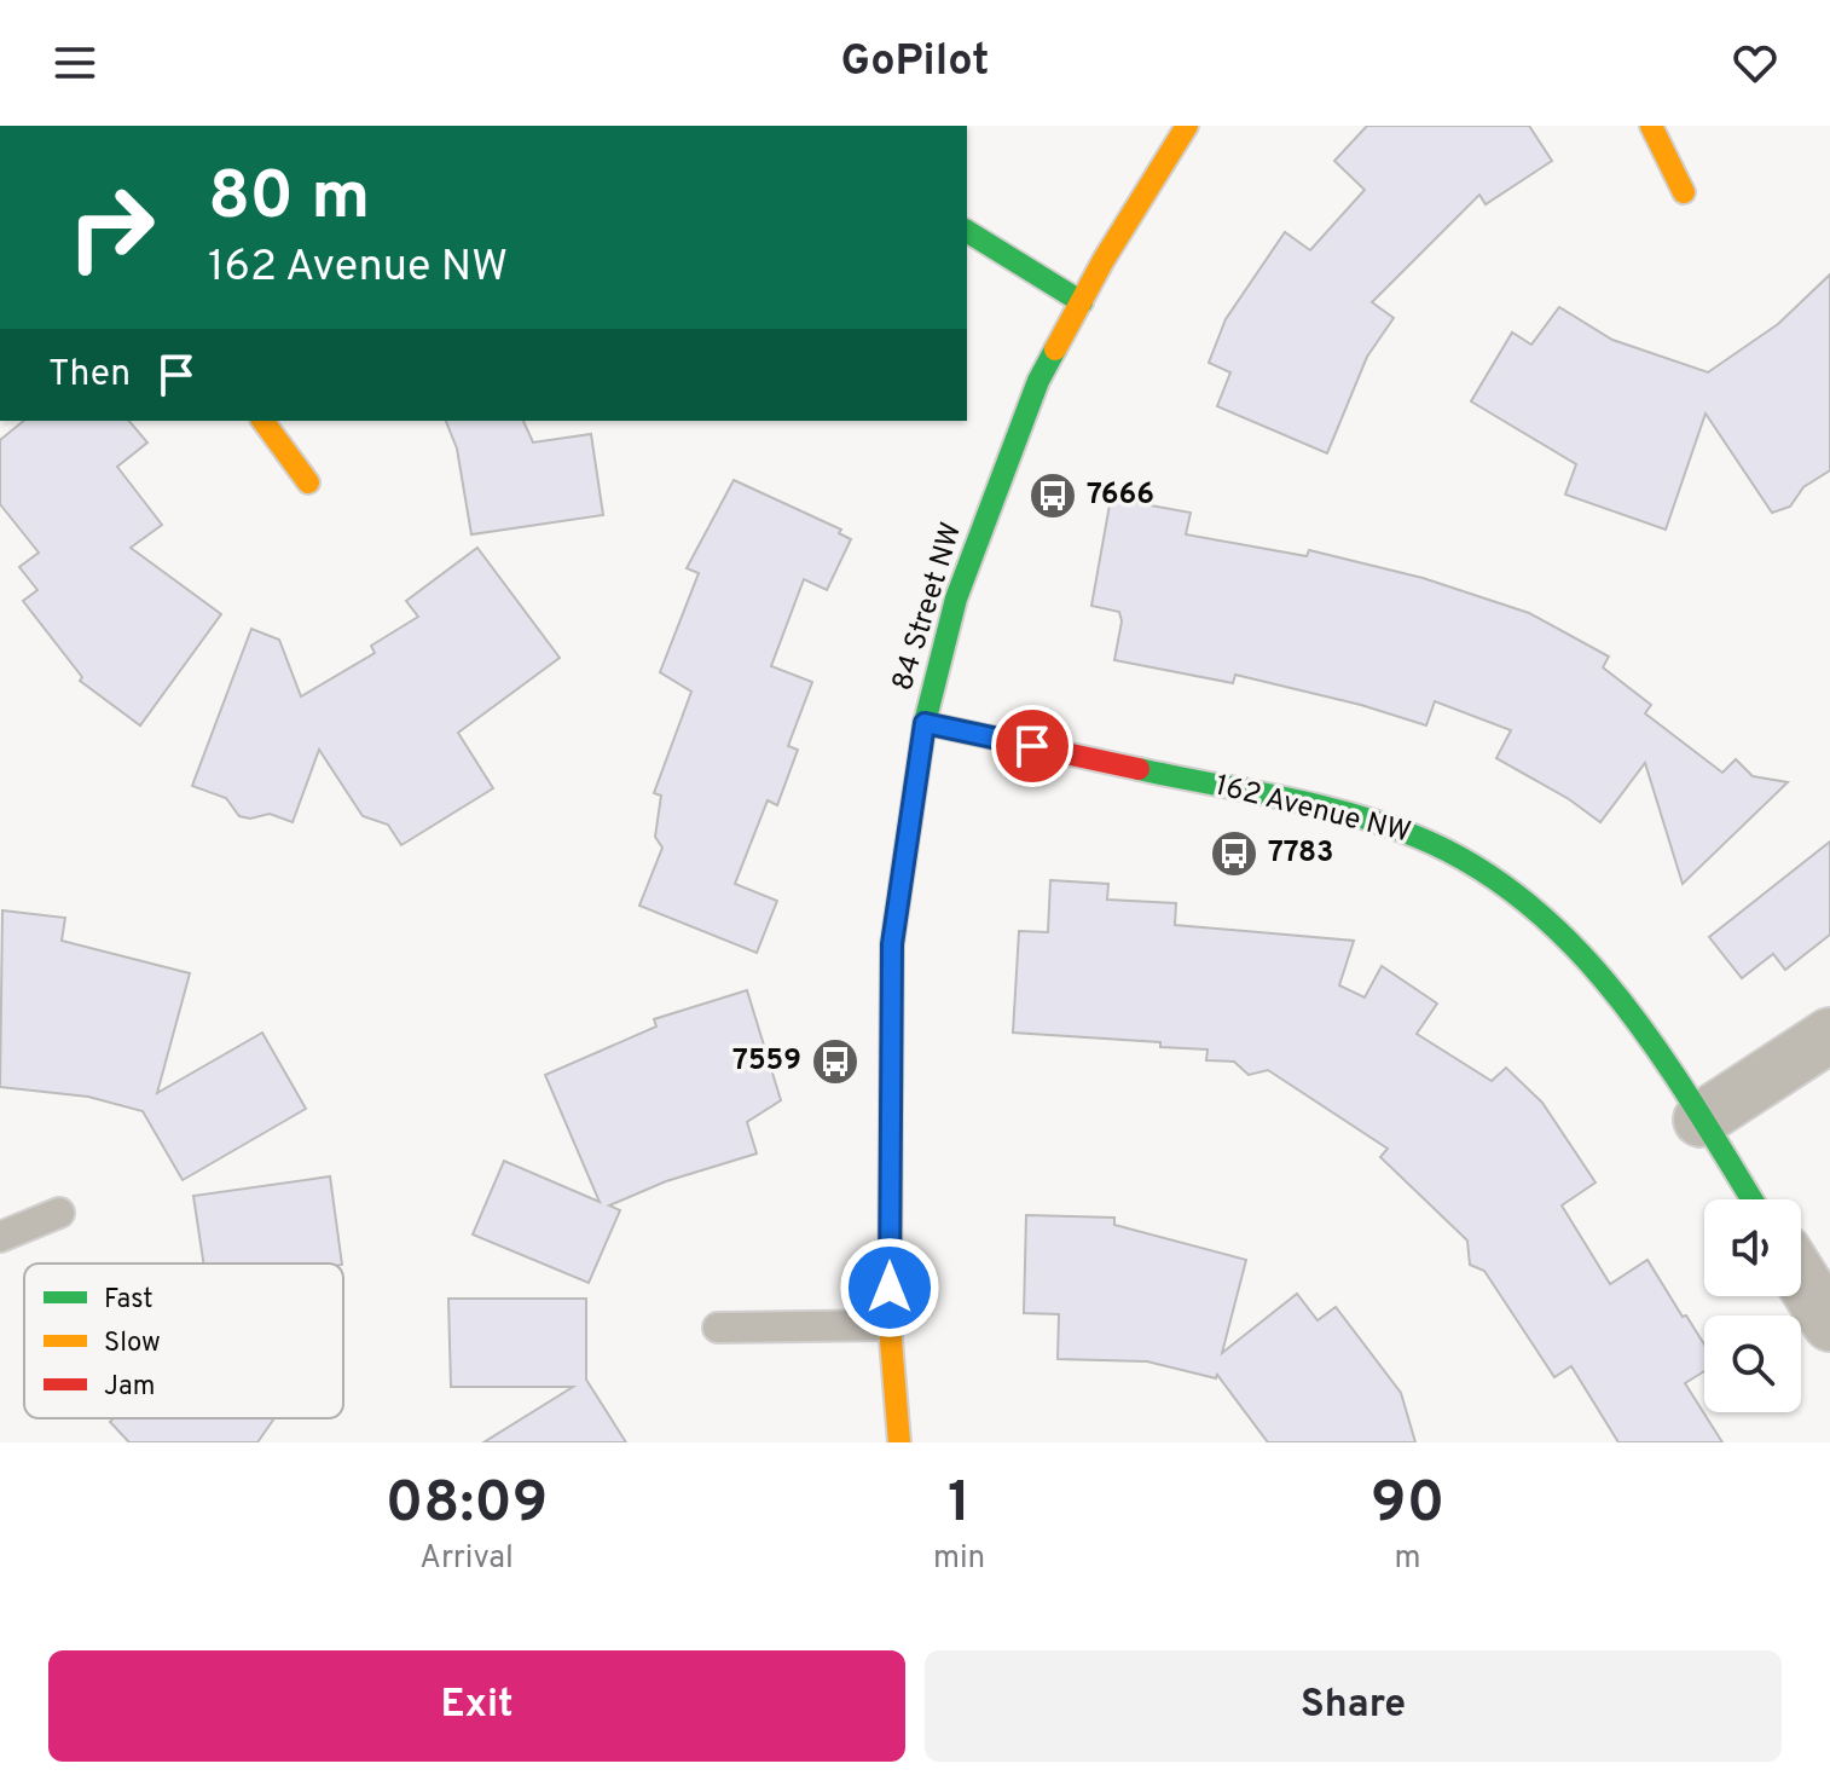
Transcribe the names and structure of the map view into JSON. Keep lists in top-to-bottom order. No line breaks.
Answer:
{"streets":{"street":["84 Street NW","162 Avenue NW"]},"crossings":[["84 Street NW","162 Avenue NW"]],"places":{"bus stop":["7666","7783","7559"]},"legend":["Fast","Slow","Jam"],"page":{"header":"GoPilot","turn":["80 m","162 Avenue NW"],"then":"Then","eta":["08:09","Arrival","1","min","90","m"],"buttons":["Exit","Share"]}}
